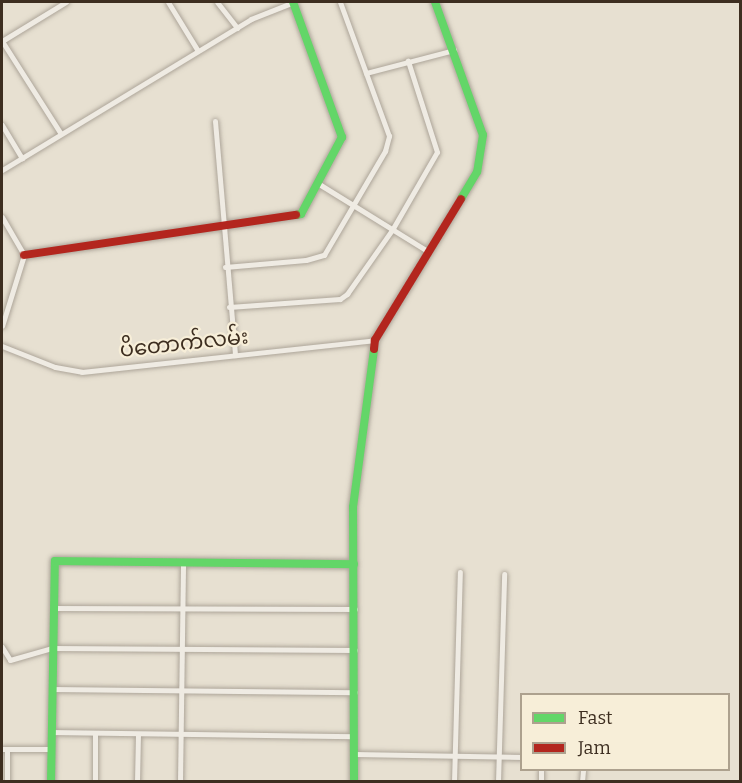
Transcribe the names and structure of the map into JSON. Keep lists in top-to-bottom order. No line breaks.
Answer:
{"streets":{"street":["ပိတောက်လမ်း"]},"legend":["Fast","Jam"]}
